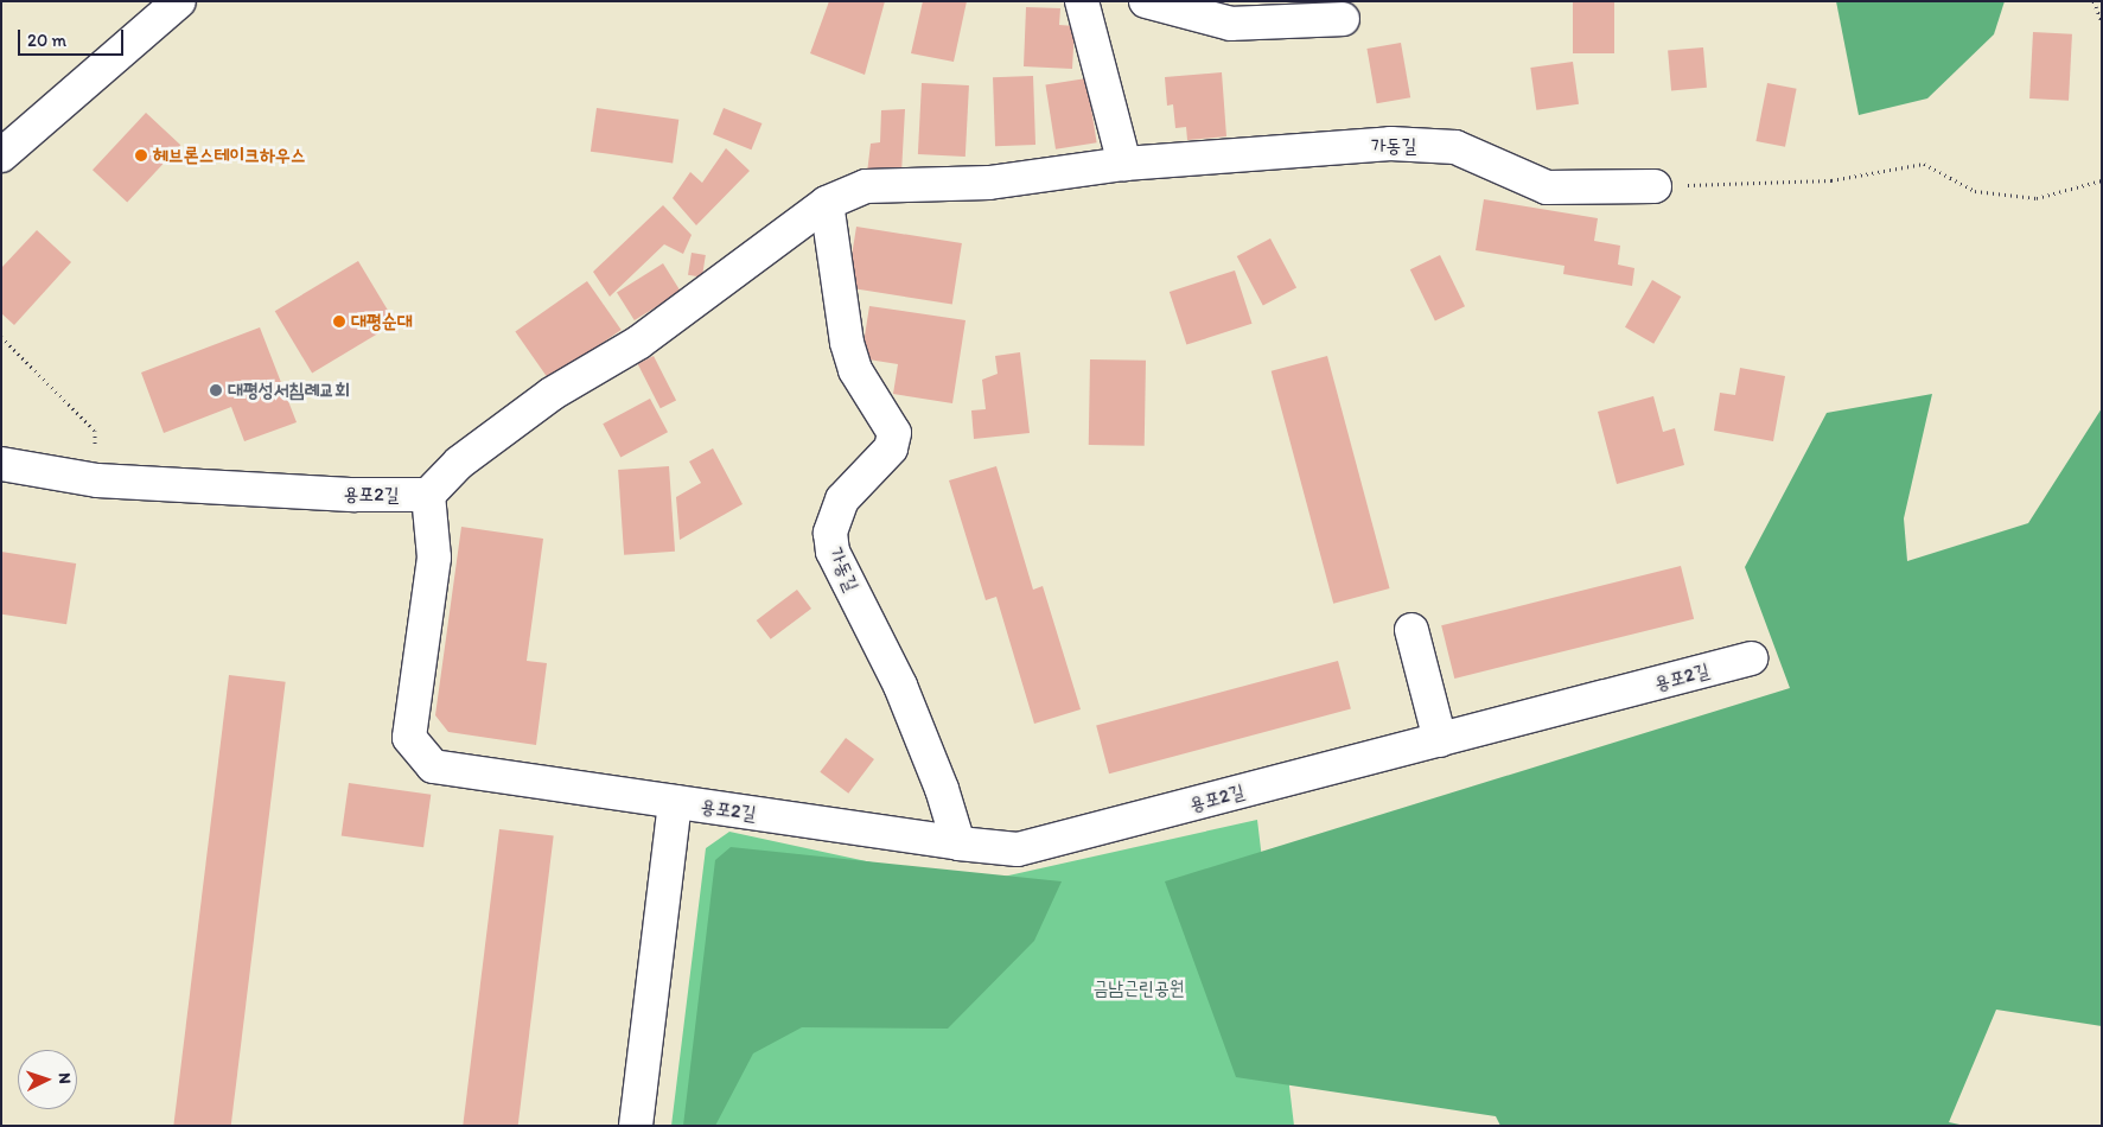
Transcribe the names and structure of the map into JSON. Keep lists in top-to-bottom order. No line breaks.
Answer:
{"streets":{"main road":["가동길","용포2길"]},"crossings":[["가동길","용포2길"]],"parks":["금남근린공원"],"places":["헤브론스테이크하우스","대평순대","대평성서침례교회"],"scale_bar":"20 m","north":"right"}
